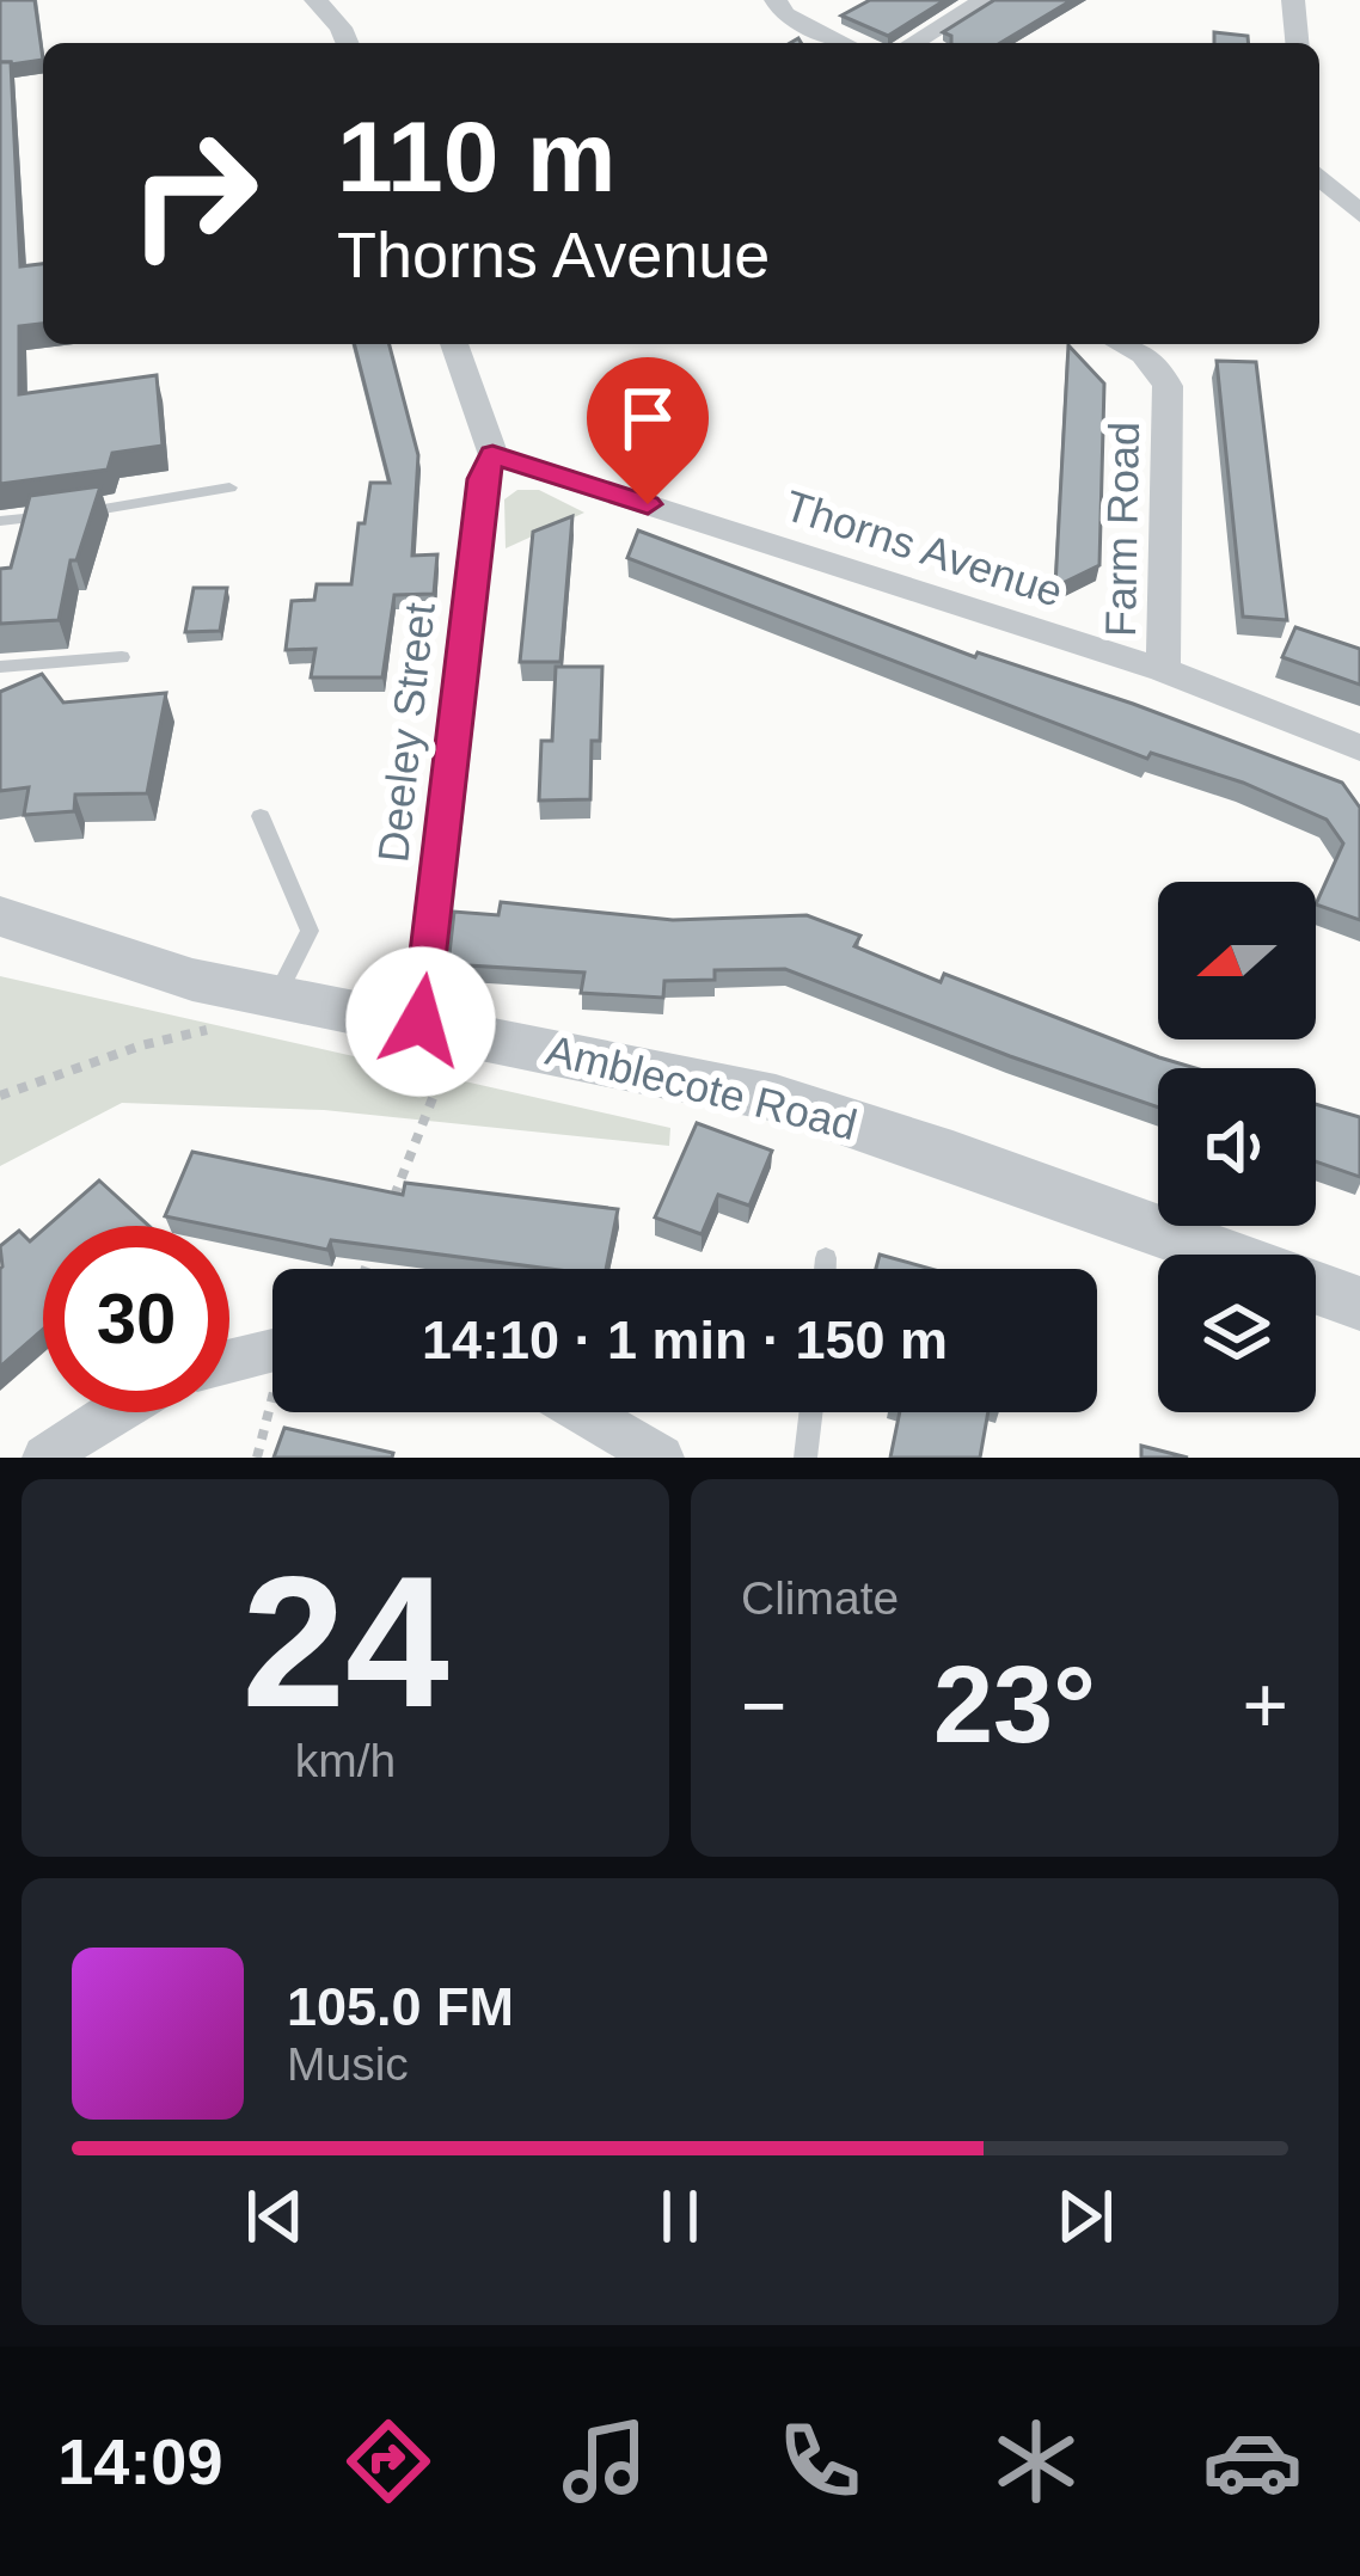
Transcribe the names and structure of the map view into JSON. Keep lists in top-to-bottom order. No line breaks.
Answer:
{"streets":{"street":["Farm Road","Thorns Avenue","Deeley Street","Amblecote Road"]},"crossings":[["Farm Road","Thorns Avenue"],["Thorns Avenue","Deeley Street"],["Deeley Street","Amblecote Road"]],"north":"left","page":{"turn":["110 m","Thorns Avenue"],"limit":"30","trip":"14:10 · 1 min · 150 m","tile":[["24","km/h"],"Climate"],"heat":["−","23°","+"],"song":["105.0 FM","Music"],"tabs":"14:09"}}
